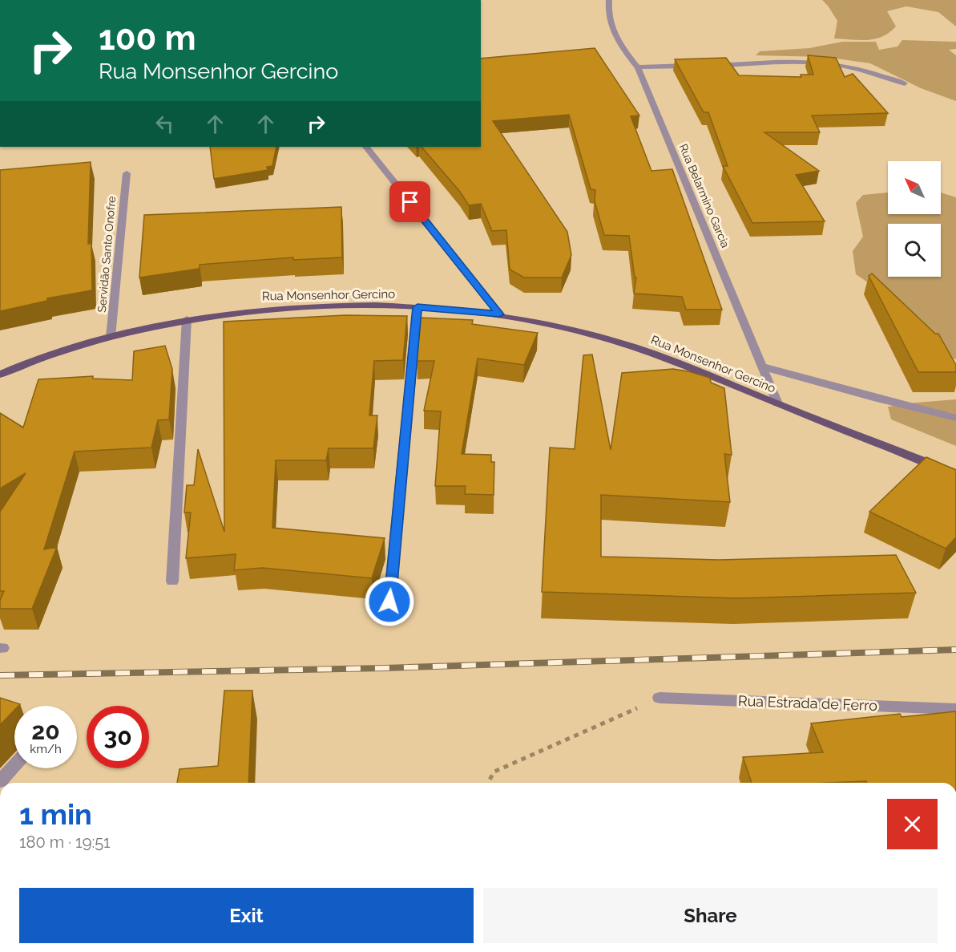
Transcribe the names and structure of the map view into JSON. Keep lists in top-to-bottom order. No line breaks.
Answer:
{"streets":{"main road":["Rua Monsenhor Gercino"],"street":["Rua Belarmino Garcia","Servidão Santo Onofre","Rua Estrada de Ferro"]},"crossings":[["Rua Belarmino Garcia","Rua Monsenhor Gercino"],["Servidão Santo Onofre","Rua Monsenhor Gercino"]],"north":"top left","page":{"turn":["100 m","Rua Monsenhor Gercino"],"speed":"20 km/h","limit":"30","heading":["1 min","180 m · 19:51"],"buttons":["Exit","Share"]}}
